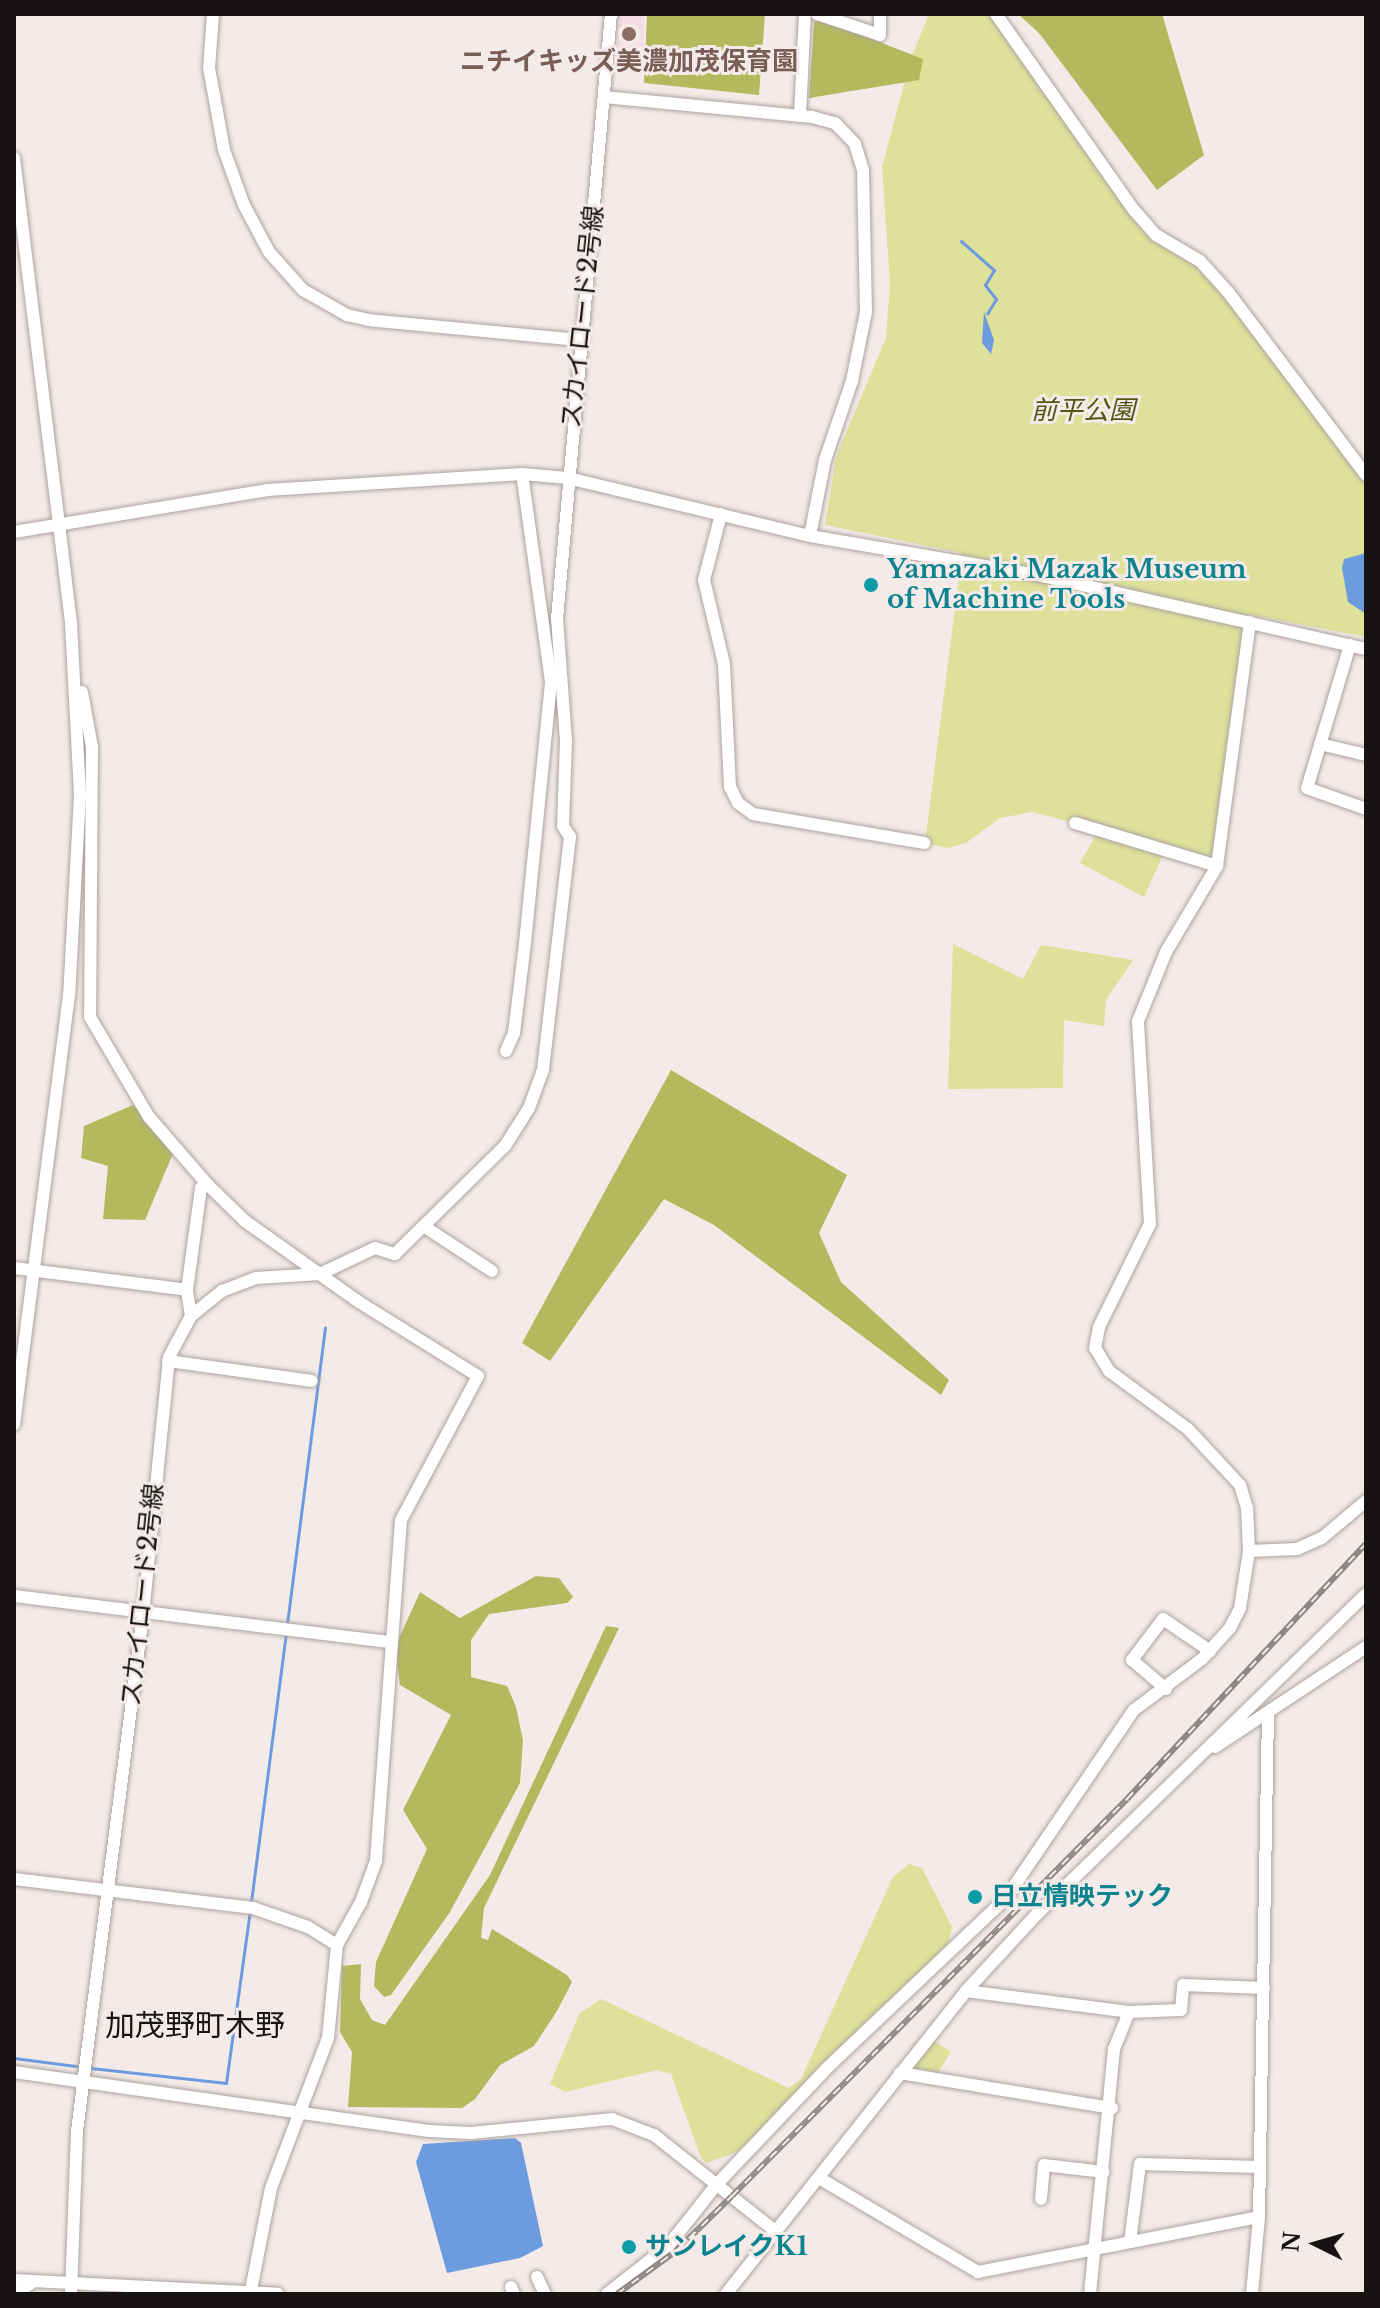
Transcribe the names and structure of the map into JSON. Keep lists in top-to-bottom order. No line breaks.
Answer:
{"streets":{"street":["スカイロード2号線"]},"districts":["加茂野町木野"],"parks":["前平公園"],"places":["ニチイキッズ美濃加茂保育園","Yamazaki Mazak Museum of Machine Tools","日立情映テック","サンレイクK1"],"north":"left"}
